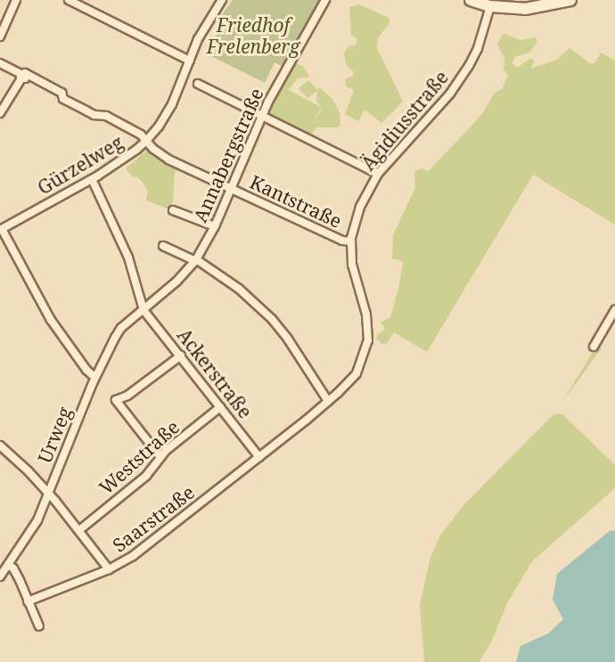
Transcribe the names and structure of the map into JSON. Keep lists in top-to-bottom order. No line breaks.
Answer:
{"streets":{"street":["Ägidiusstraße","Annabergstraße","Gürzelweg","Kantstraße","Ackerstraße","Urweg","Weststraße","Saarstraße"]},"crossings":[["Ägidiusstraße","Kantstraße"],["Ägidiusstraße","Saarstraße"],["Annabergstraße","Kantstraße"],["Annabergstraße","Ackerstraße"],["Annabergstraße","Urweg"],["Gürzelweg","Kantstraße"],["Ackerstraße","Urweg"],["Ackerstraße","Weststraße"],["Ackerstraße","Saarstraße"]],"parks":["Friedhof Frelenberg"]}
